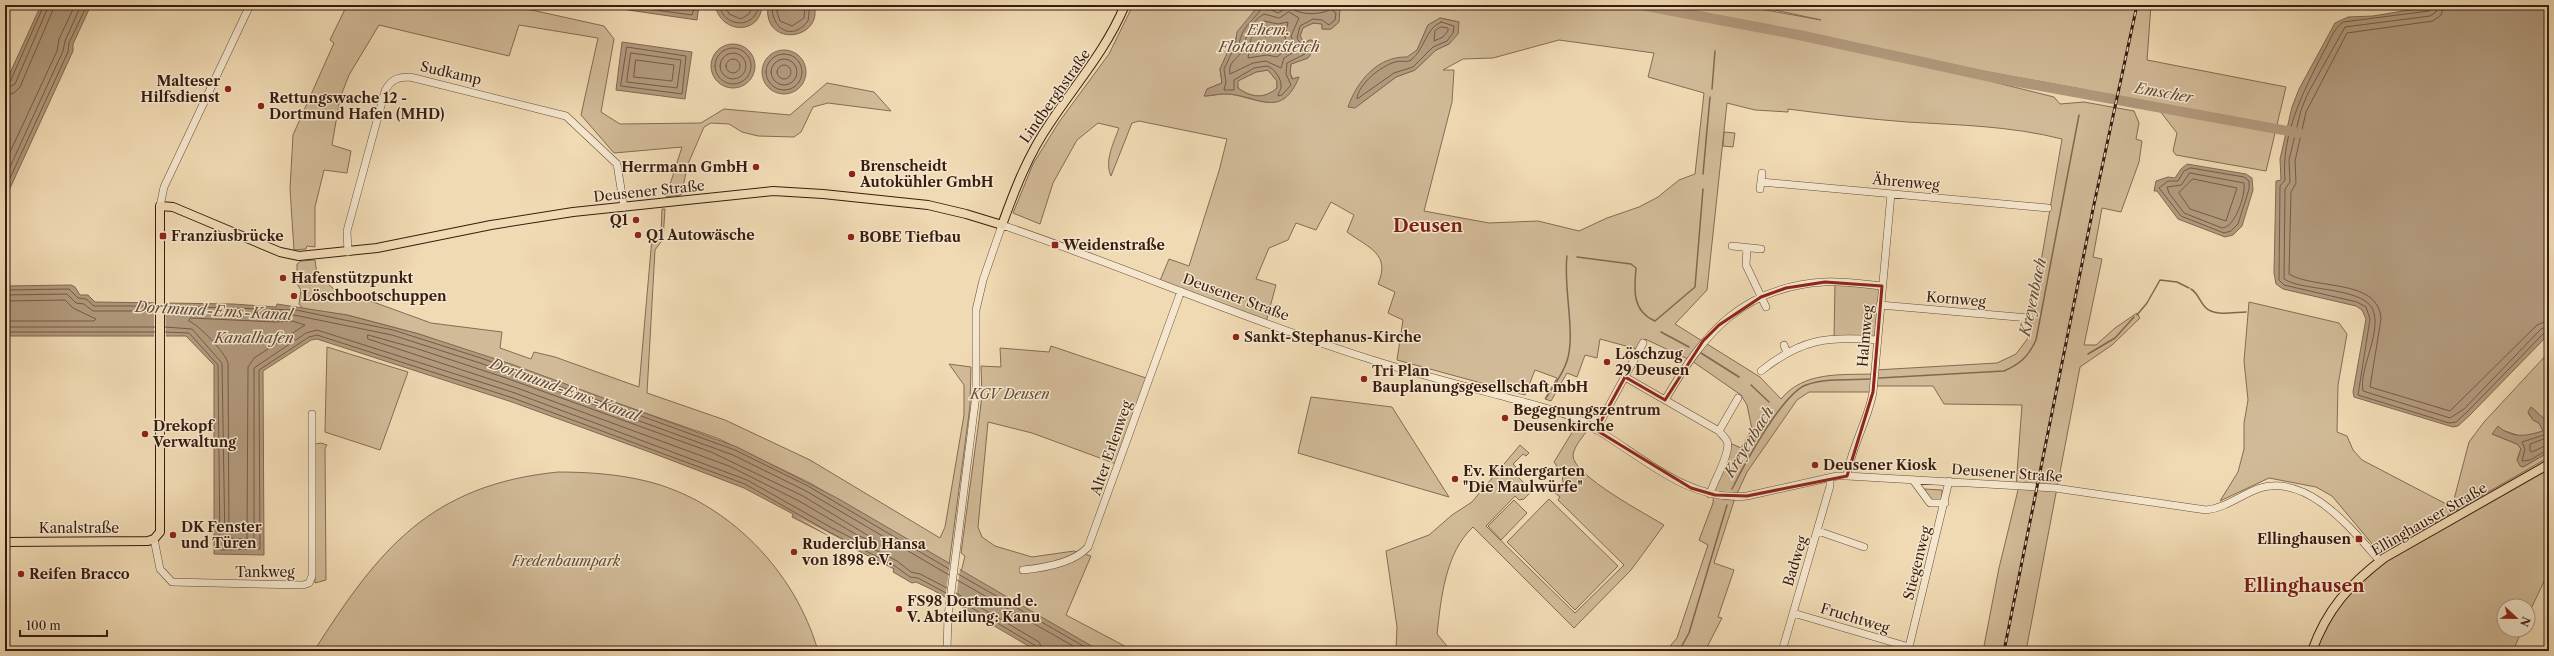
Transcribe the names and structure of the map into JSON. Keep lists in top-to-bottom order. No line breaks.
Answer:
{"streets":{"main road":["Lindberghstraße","Deusener Straße","Ellinghauser Straße","Kanalstraße"],"street":["Sudkamp","Ährenweg","Kornweg","Halmweg","Alter Erlenweg","Badweg","Stiegenweg","Tankweg","Fruchtweg"]},"crossings":[["Sudkamp","Deusener Straße"],["Lindberghstraße","Deusener Straße"],["Ährenweg","Halmweg"],["Deusener Straße","Halmweg"],["Deusener Straße","Alter Erlenweg"],["Deusener Straße","Ellinghauser Straße"],["Deusener Straße","Badweg"],["Deusener Straße","Stiegenweg"],["Kornweg","Halmweg"],["Kanalstraße","Tankweg"],["Badweg","Fruchtweg"],["Stiegenweg","Fruchtweg"]],"districts":["Deusen","Ellinghausen"],"water":["Ehem. Flotationsteich","Emscher","Kreyenbach","Dortmund-Ems-Kanal","Kanalhafen"],"parks":["KGV Deusen","Fredenbaumpark"],"places":{"other":["Malteser Hilfsdienst","Rettungswache 12 - Dortmund Hafen (MHD)","Herrmann GmbH","Brenscheidt Autokühler GmbH","Q1","Q1 Autowäsche","BOBE Tiefbau","Hafenstützpunkt","Löschbootschuppen","Sankt-Stephanus-Kirche","Löschzug 29 Deusen","Tri Plan Bauplanungsgesellschaft mbH","Begegnungszentrum Deusenkirche","Drekopf Verwaltung","Deusener Kiosk","Ev. Kindergarten \"Die Maulwürfe\"","DK Fenster und Türen","Ruderclub Hansa von 1898 e.V.","Reifen Bracco","FS98 Dortmund e. V. Abteilung: Kanu"],"transit":["Franziusbrücke","Weidenstraße","Ellinghausen"]},"scale_bar":"100 m","north":"right"}
